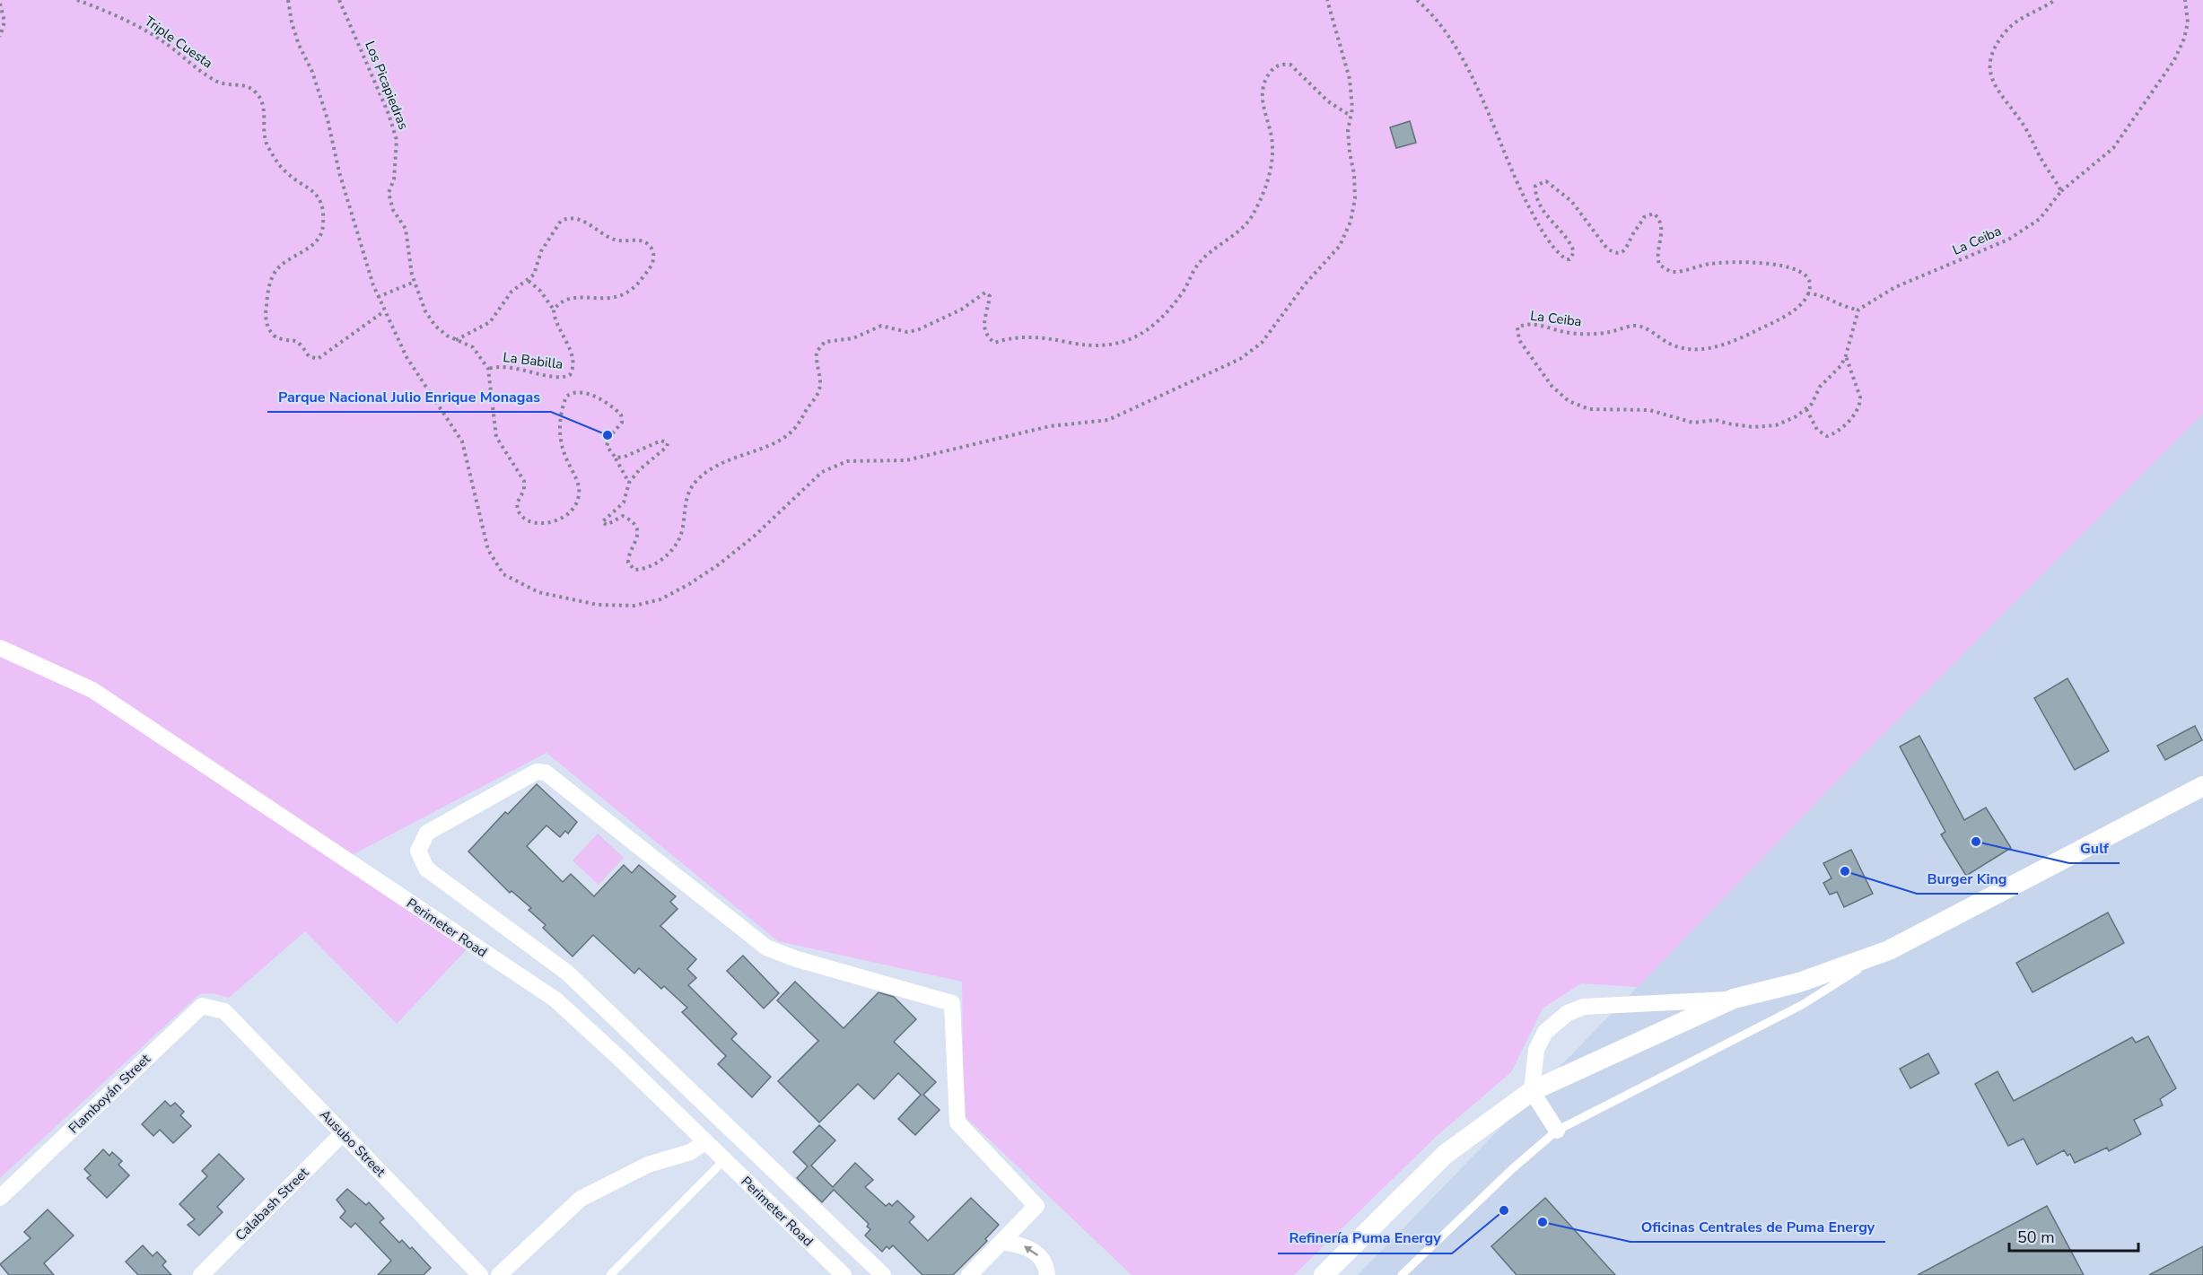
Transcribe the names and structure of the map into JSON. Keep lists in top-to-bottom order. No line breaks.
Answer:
{"streets":{"street":["Perimeter Road","Flamboyán Street","Ausubo Street","Calabash Street"],"path":["Triple Cuesta","Los Picapiedras","La Ceiba","La Babilla"]},"crossings":[["Los Picapiedras","La Babilla"],["Flamboyán Street","Ausubo Street"],["Ausubo Street","Calabash Street"]],"places":["Parque Nacional Julio Enrique Monagas","Gulf","Burger King","Refinería Puma Energy","Oficinas Centrales de Puma Energy"],"scale_bar":"50 m"}
